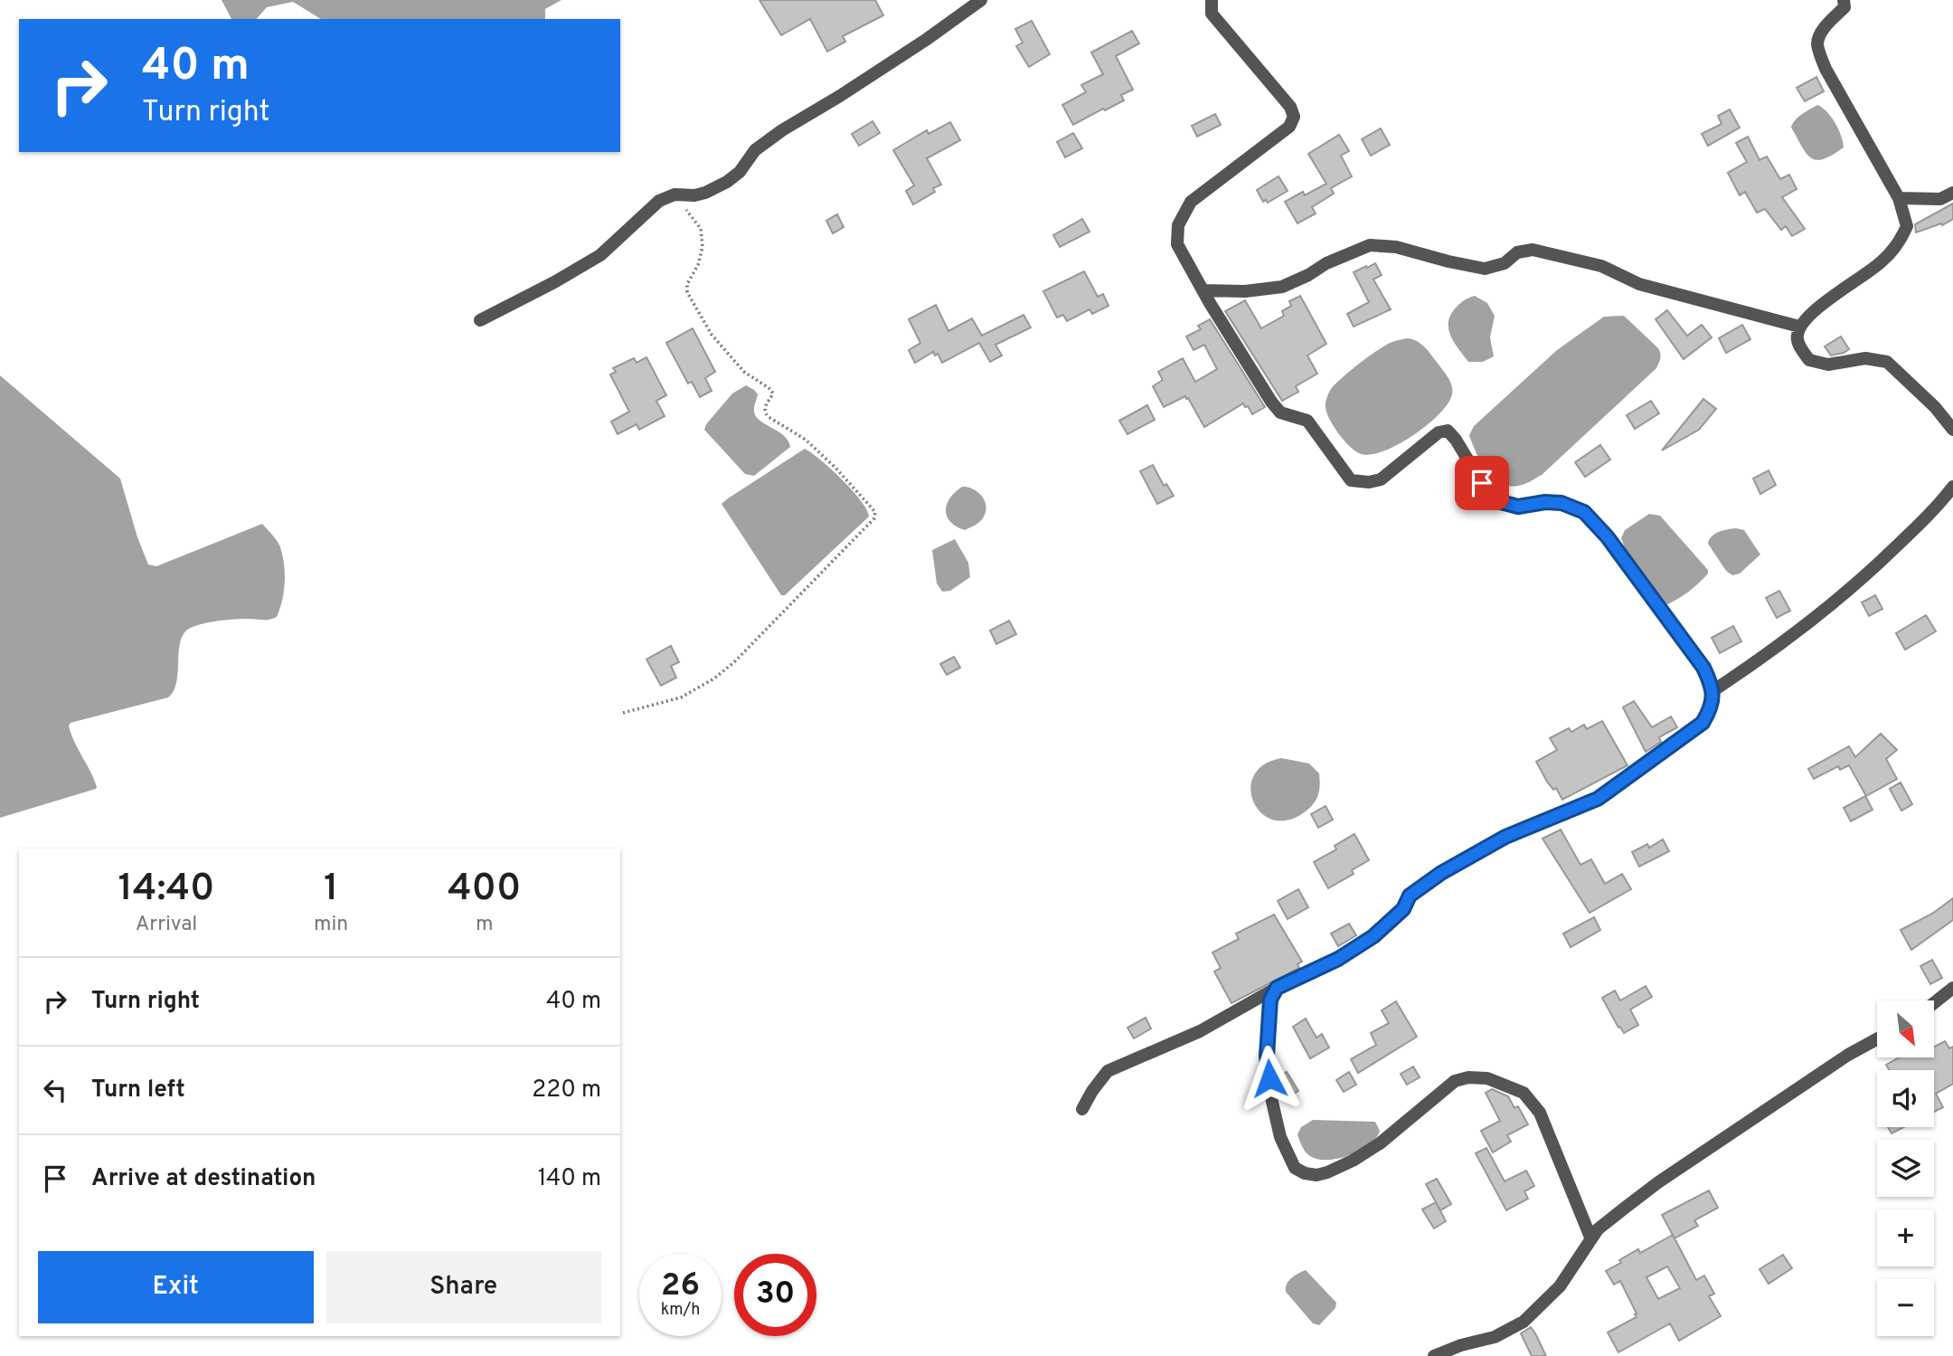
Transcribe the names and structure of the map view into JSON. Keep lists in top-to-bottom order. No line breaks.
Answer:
{"north":"bottom right","page":{"turn":["40 m","Turn right"],"eta":["14:40","Arrival","1","min","400","m"],"list":[{"name":"Turn right","value":"40 m"},{"name":"Turn left","value":"220 m"},{"name":"Arrive at destination","value":"140 m"}],"map_buttons":["+","−"],"buttons":["Exit","Share"],"speed":"26 km/h","limit":"30"}}
